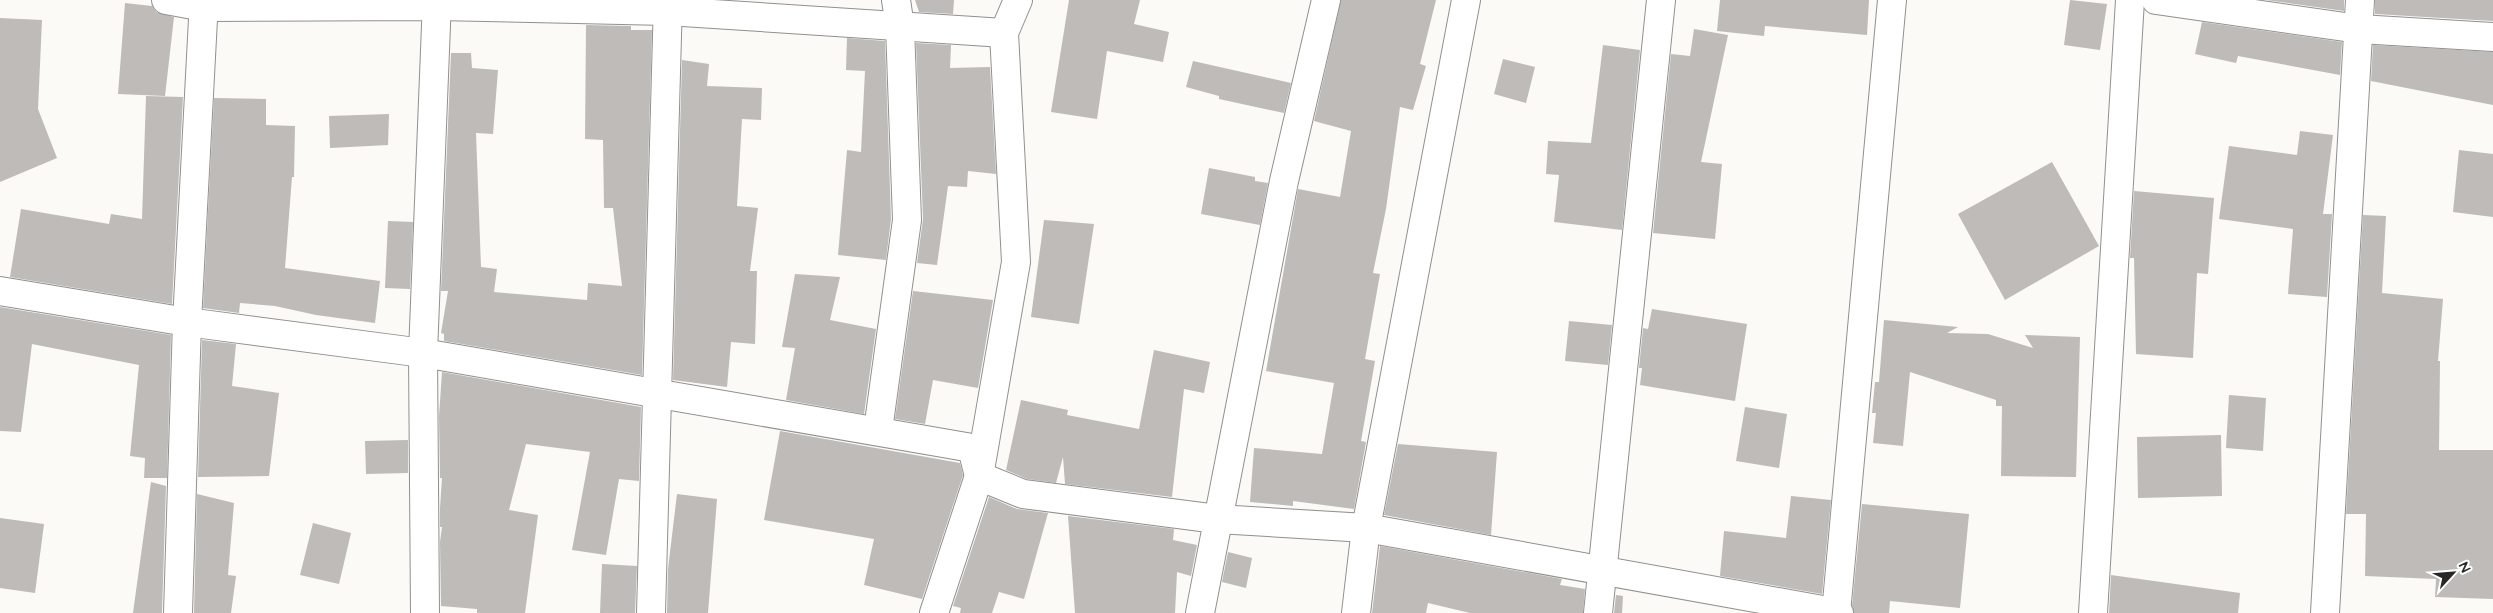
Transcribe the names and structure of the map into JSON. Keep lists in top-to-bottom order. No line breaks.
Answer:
{"north":"top right"}
